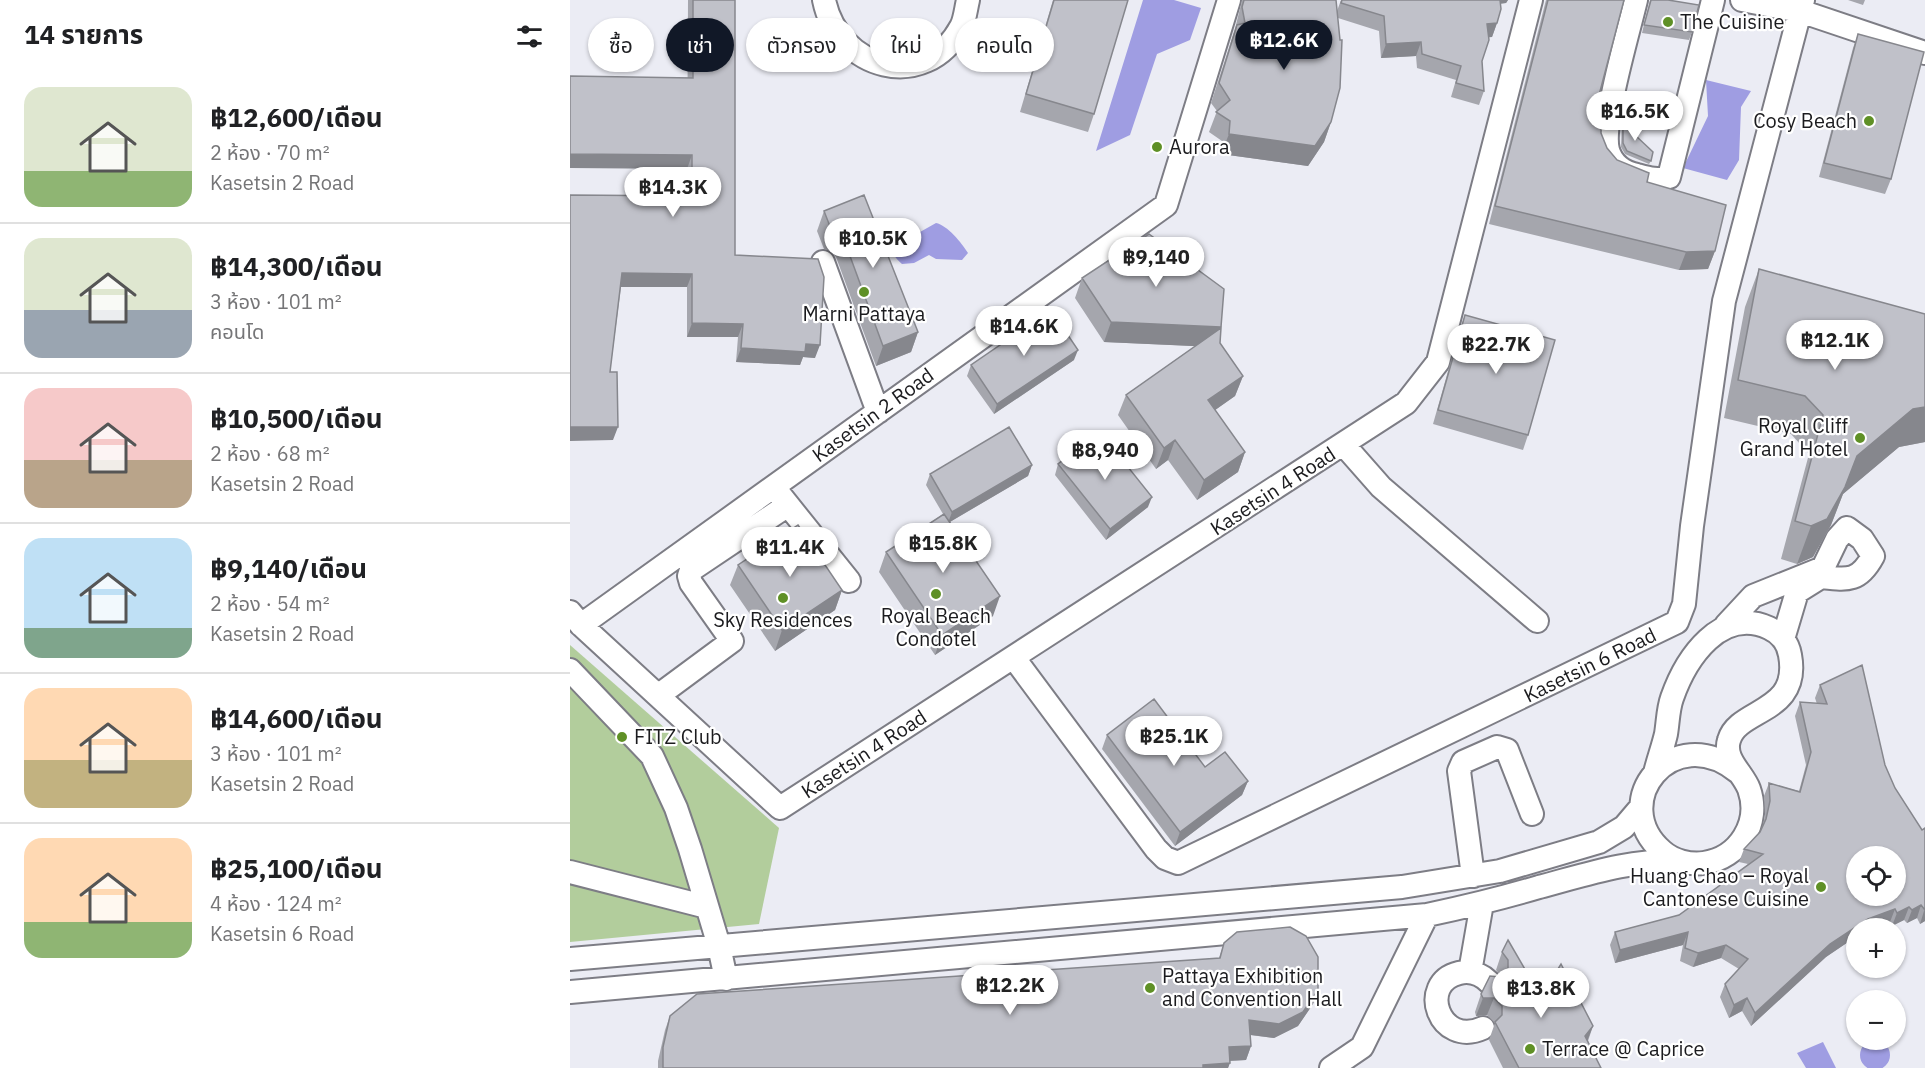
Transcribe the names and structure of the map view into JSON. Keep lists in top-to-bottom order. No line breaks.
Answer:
{"streets":{"street":["Kasetsin 2 Road","Kasetsin 4 Road","Kasetsin 6 Road"]},"crossings":[["Kasetsin 4 Road","Kasetsin 6 Road"]],"places":["The Cuisine","Cosy Beach","Aurora","Marni Pattaya","Royal Cliff Grand Hotel","Royal Beach Condotel","Sky Residences","FITZ Club","Huang Chao – Royal Cantonese Cuisine","Pattaya Exhibition and Convention Hall","Terrace @ Caprice"],"page":{"heading":"14 รายการ","chip":["ซื้อ","เช่า","ตัวกรอง","ใหม่","คอนโด"],"price":["฿12.6K","฿16.5K","฿14.3K","฿10.5K","฿9,140","฿14.6K","฿12.1K","฿22.7K","฿8,940","฿15.8K","฿11.4K","฿25.1K","฿12.2K","฿13.8K"],"list":[{"name":"฿12,600/เดือน","note":"2 ห้อง · 70 m² · Kasetsin 2 Road"},{"name":"฿14,300/เดือน","note":"3 ห้อง · 101 m² · คอนโด"},{"name":"฿10,500/เดือน","note":"2 ห้อง · 68 m² · Kasetsin 2 Road"},{"name":"฿9,140/เดือน","note":"2 ห้อง · 54 m² · Kasetsin 2 Road"},{"name":"฿14,600/เดือน","note":"3 ห้อง · 101 m² · Kasetsin 2 Road"},{"name":"฿25,100/เดือน","note":"4 ห้อง · 124 m² · Kasetsin 6 Road"}],"map_buttons":["+","−"]}}
